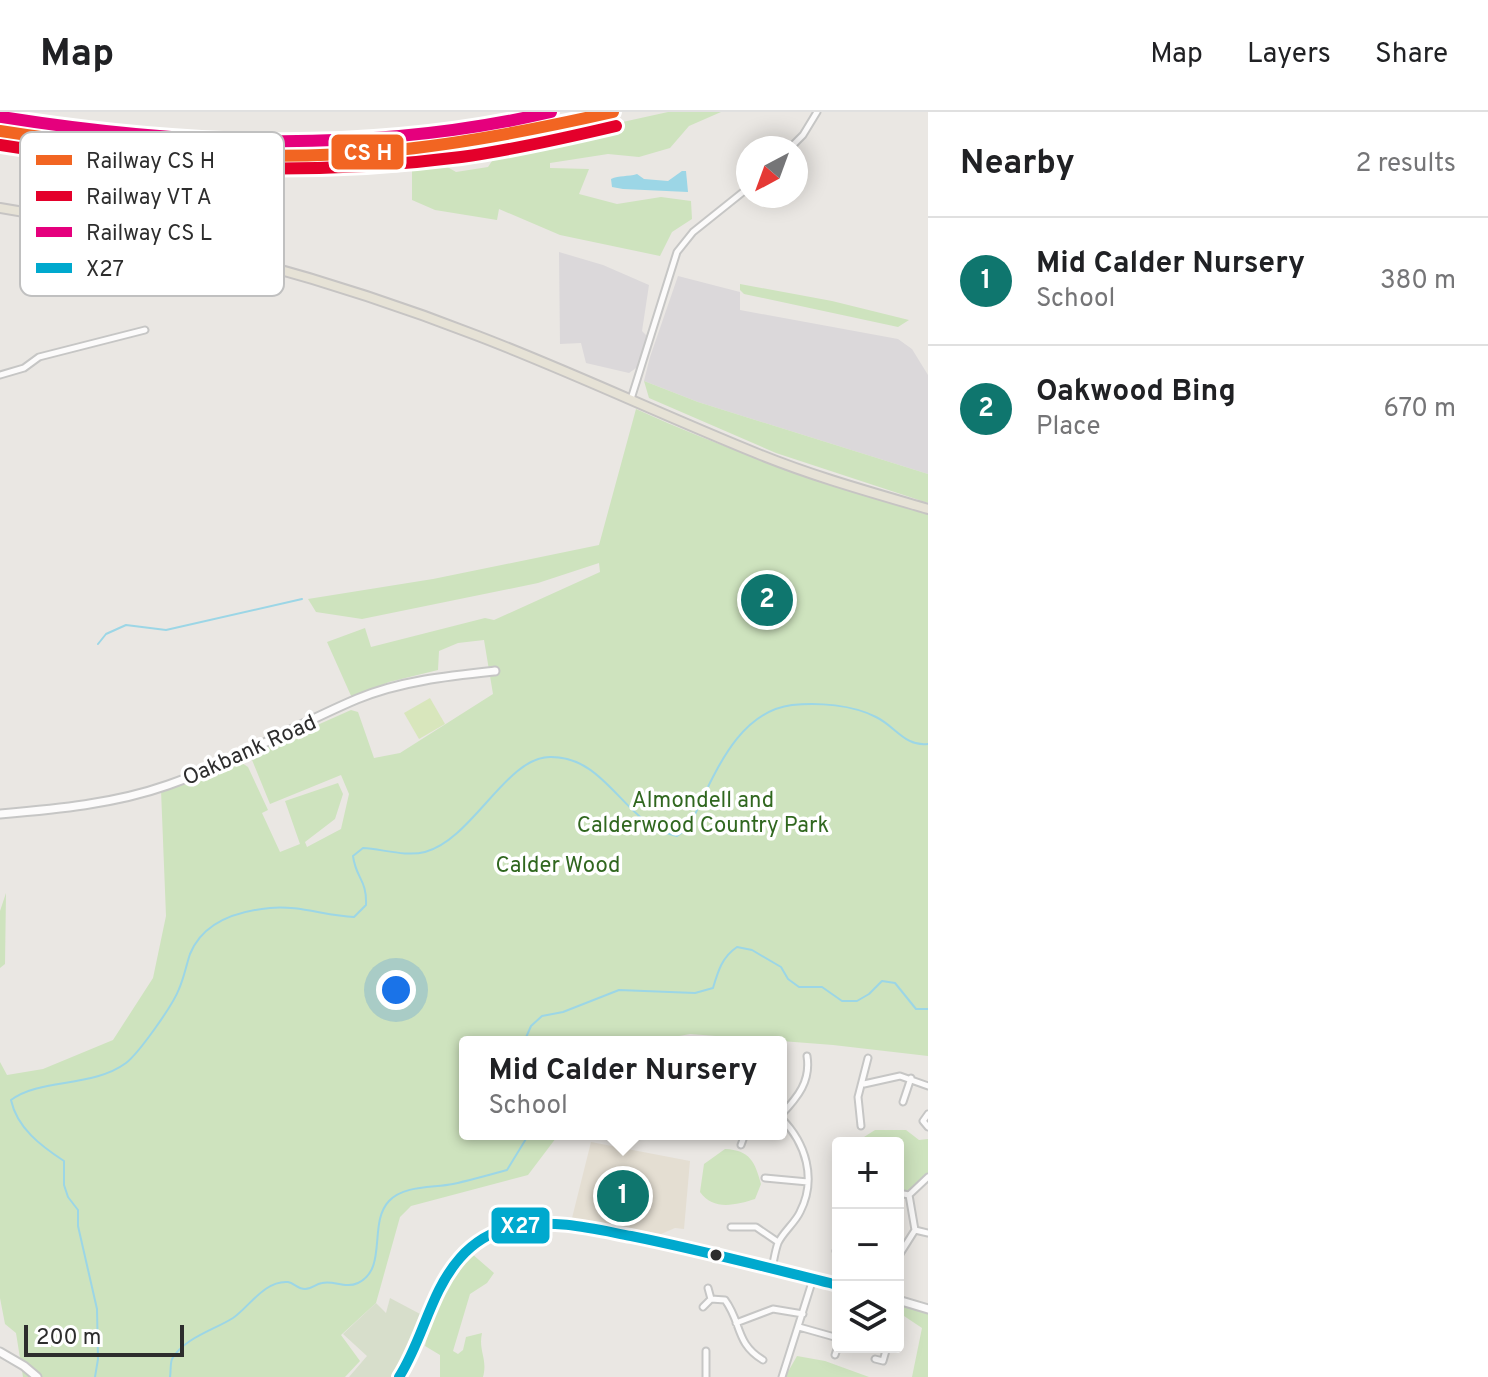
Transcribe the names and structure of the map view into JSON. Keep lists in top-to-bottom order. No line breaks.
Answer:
{"streets":{"street":["Oakbank Road"]},"parks":["Almondell and Calderwood Country Park","Calder Wood"],"lines":["transit line X27"],"legend":["Railway CS H","Railway VT A","Railway CS L","X27"],"scale_bar":"200 m","north":"bottom left","page":{"header":"Map","nav":["Map","Layers","Share"],"heading":["Nearby","2 results"],"list":[{"mark":"1","name":"Mid Calder Nursery","note":"School","value":"380 m"},{"mark":"2","name":"Oakwood Bing","note":"Place","value":"670 m"}],"pins":["2","1"],"popup":["Mid Calder Nursery","School"],"map_buttons":["+","−"],"scale":"200 m"}}
